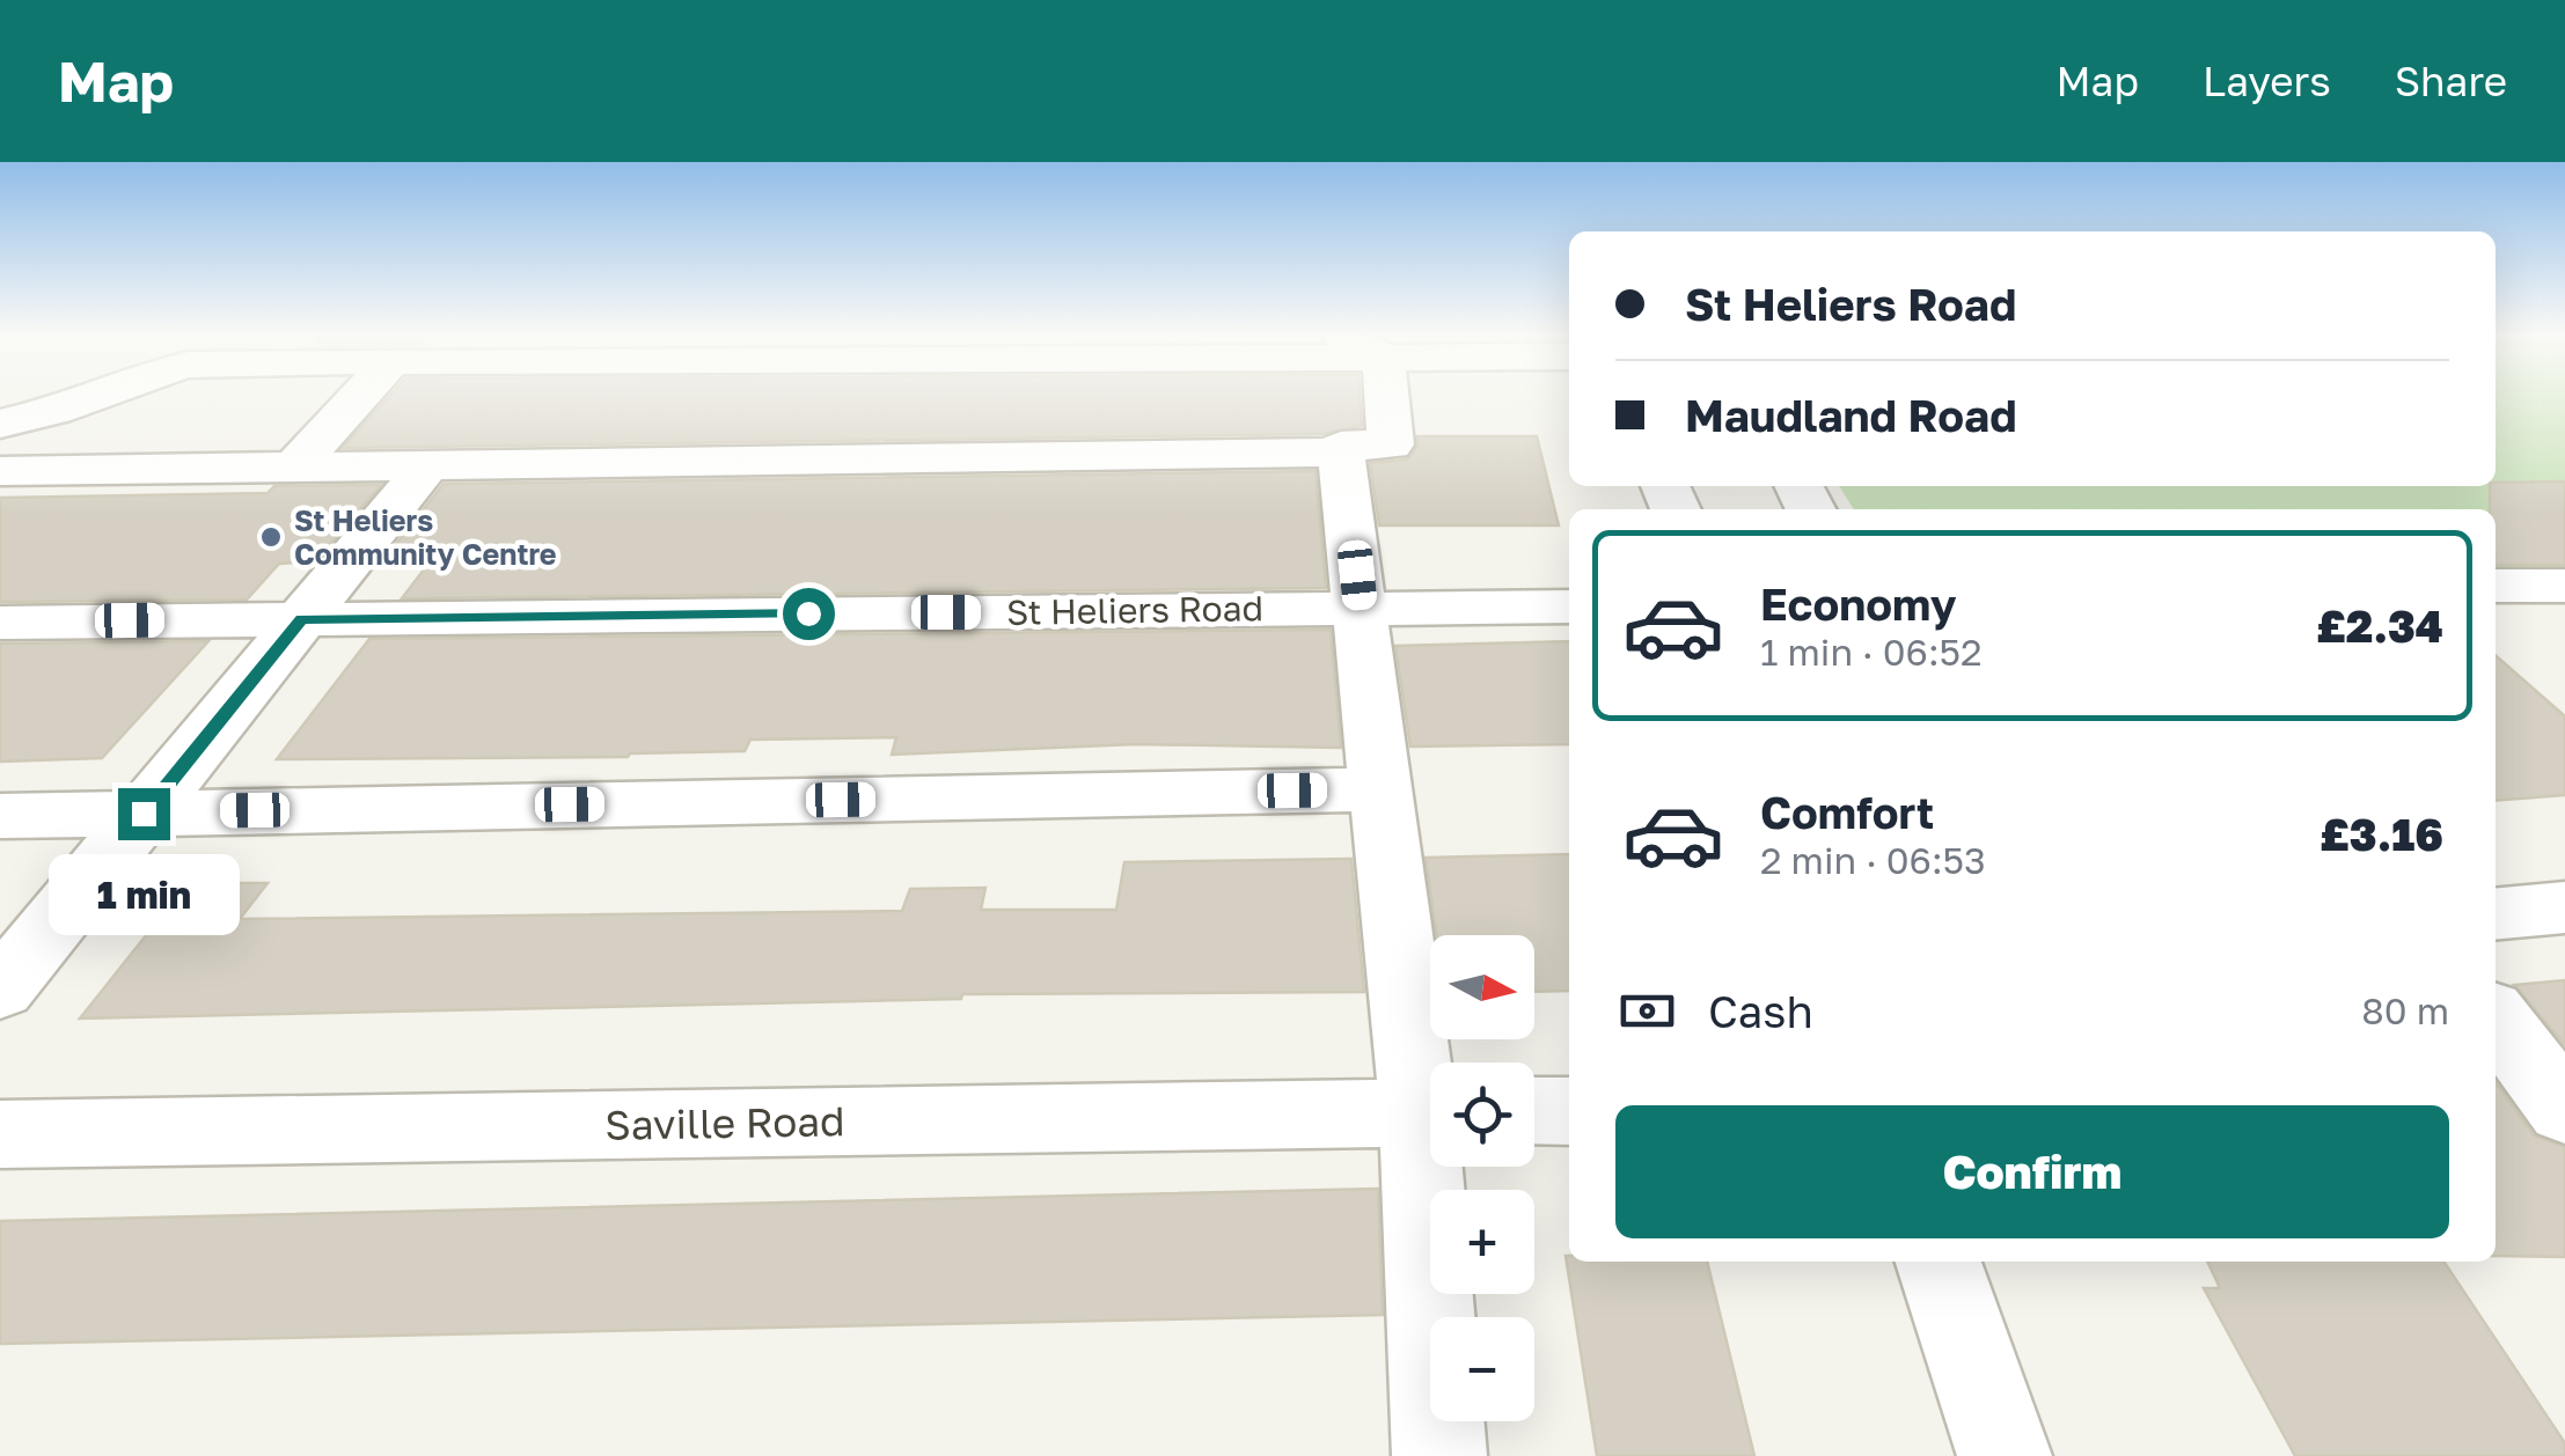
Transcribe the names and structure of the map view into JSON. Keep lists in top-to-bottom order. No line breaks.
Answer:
{"streets":{"street":["St Heliers Road","Saville Road"]},"places":["St Heliers Community Centre"],"north":"right","page":{"header":"Map","nav":["Map","Layers","Share"],"banner":["St Heliers Road","Maudland Road"],"list":[{"name":"Economy","note":"1 min · 06:52","value":"£2.34"},{"name":"Comfort","note":"2 min · 06:53","value":"£3.16"}],"bubble":"1 min","map_buttons":["+","−"],"pay":["Cash","80 m"],"buttons":"Confirm"}}
